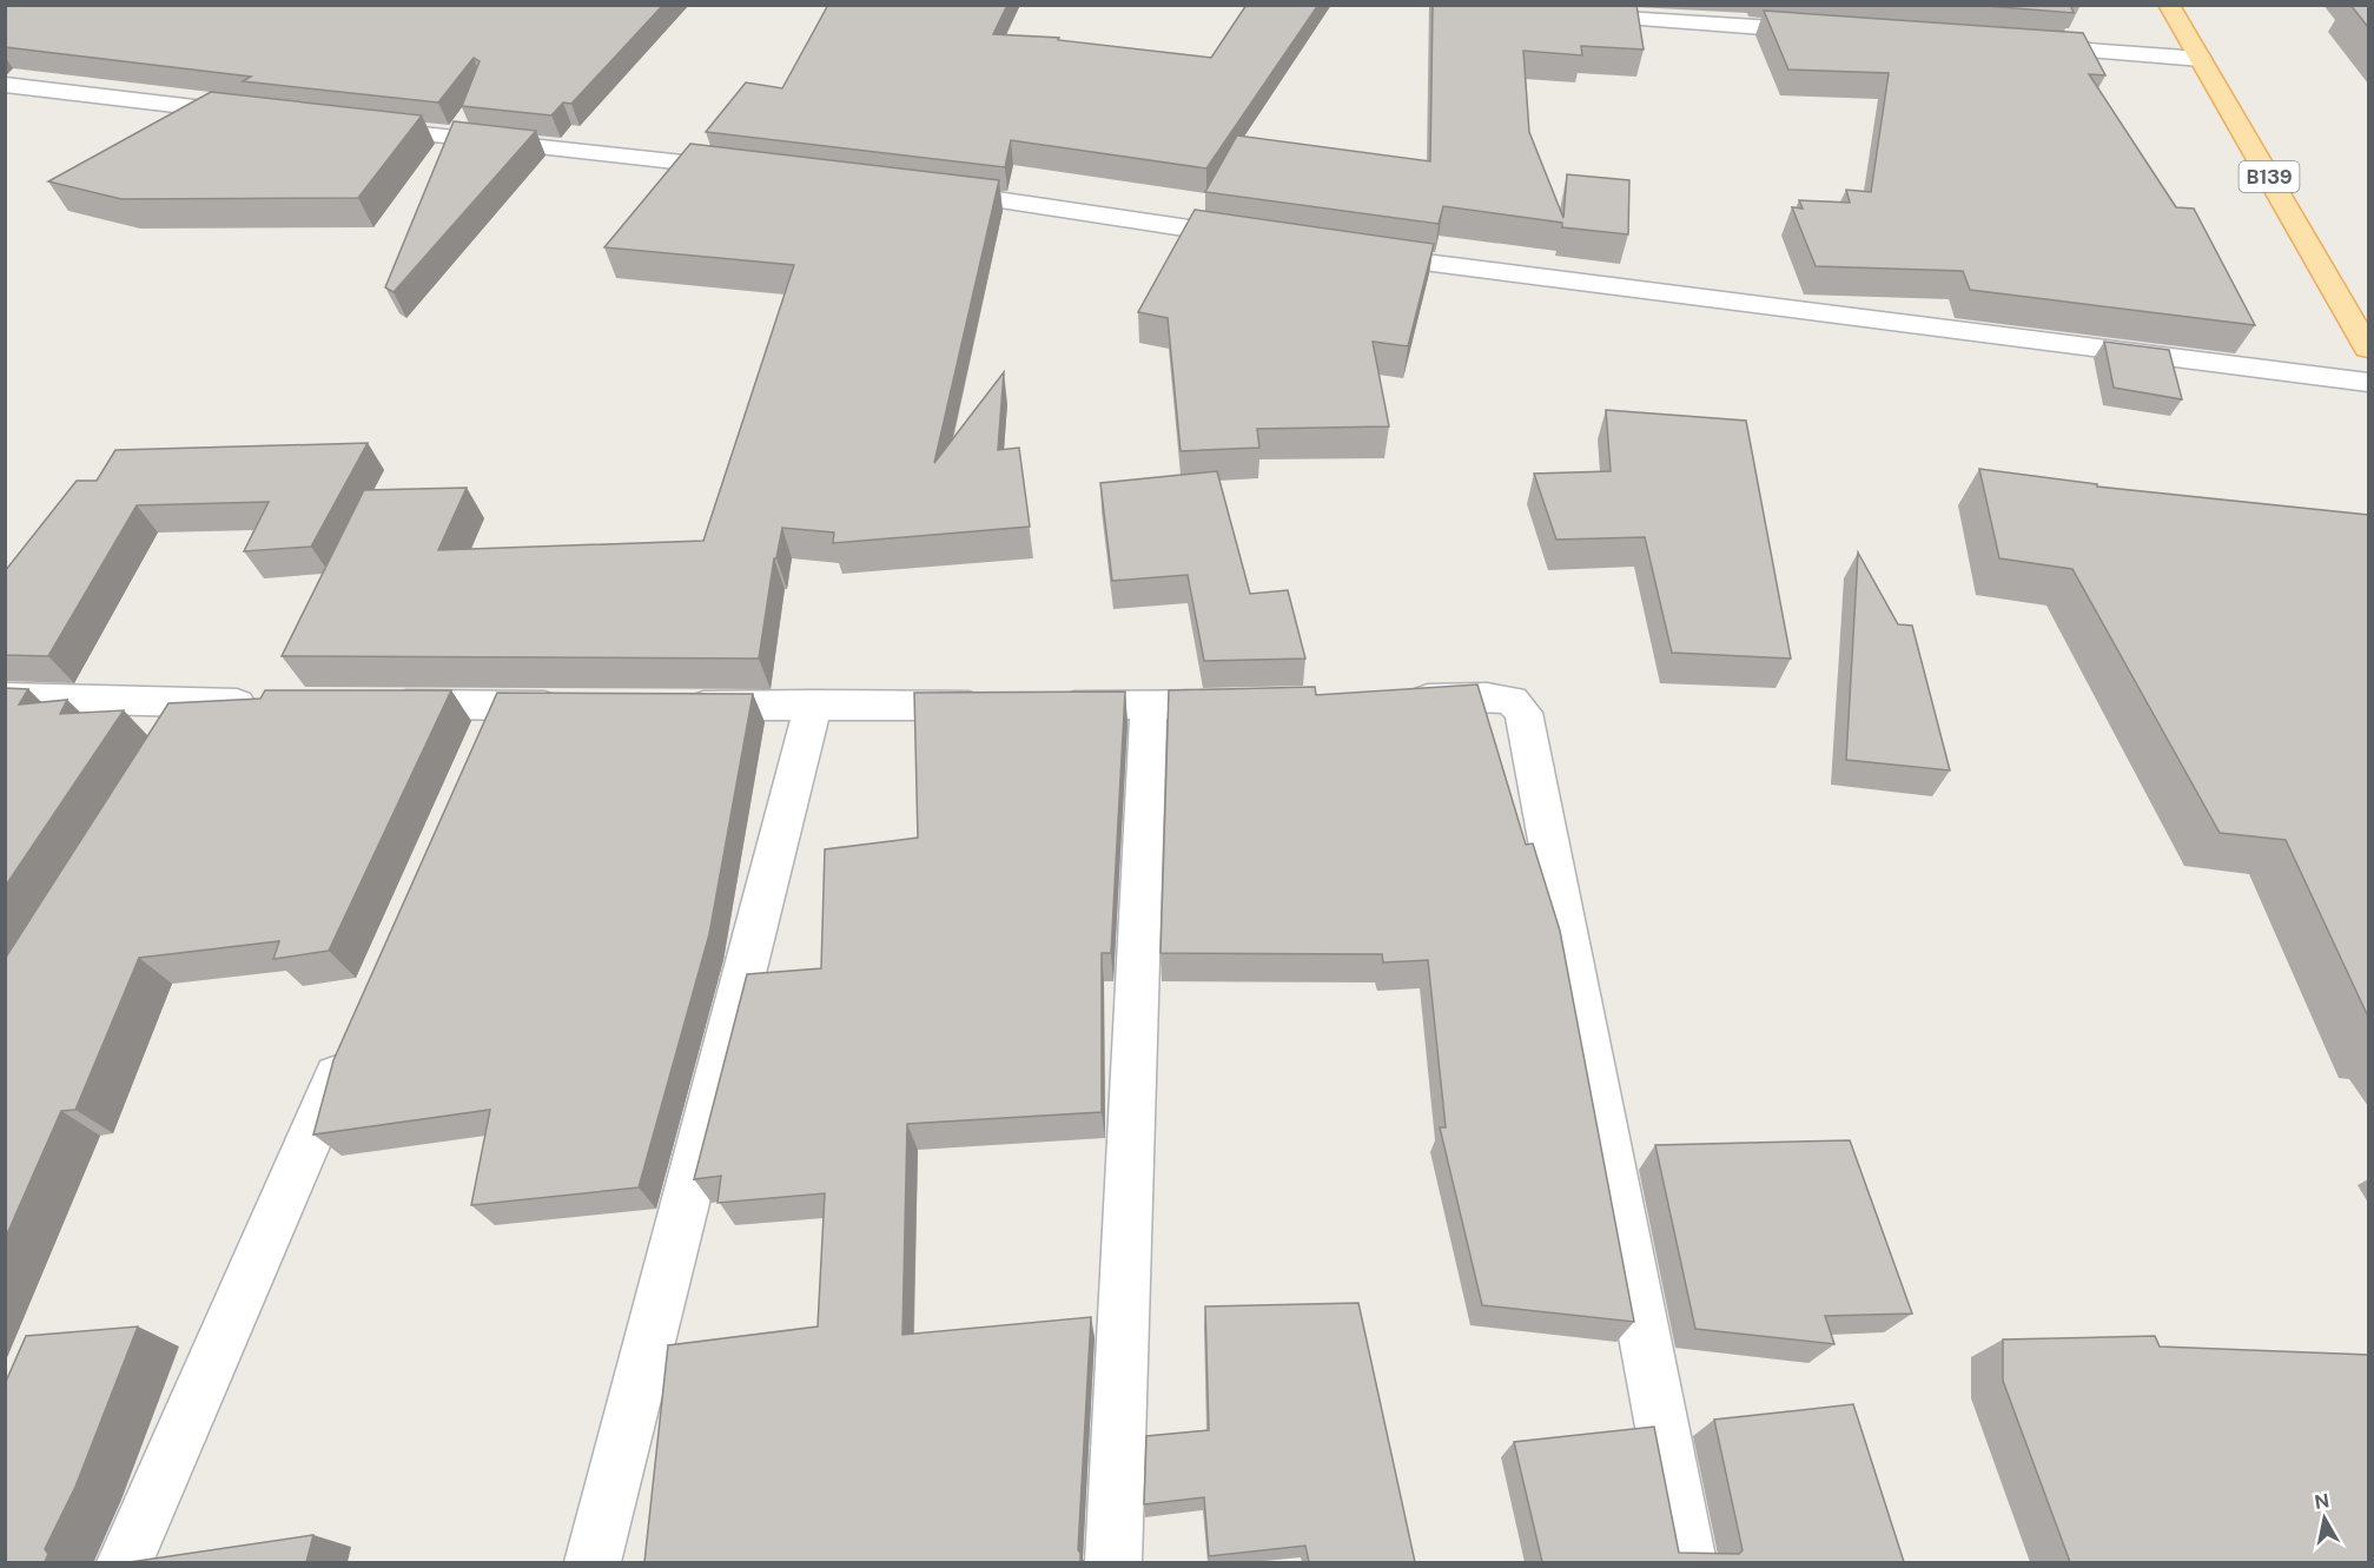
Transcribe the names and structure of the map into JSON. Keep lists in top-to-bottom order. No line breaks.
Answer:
{"streets":{"main road":["B139"]},"north":"top"}
